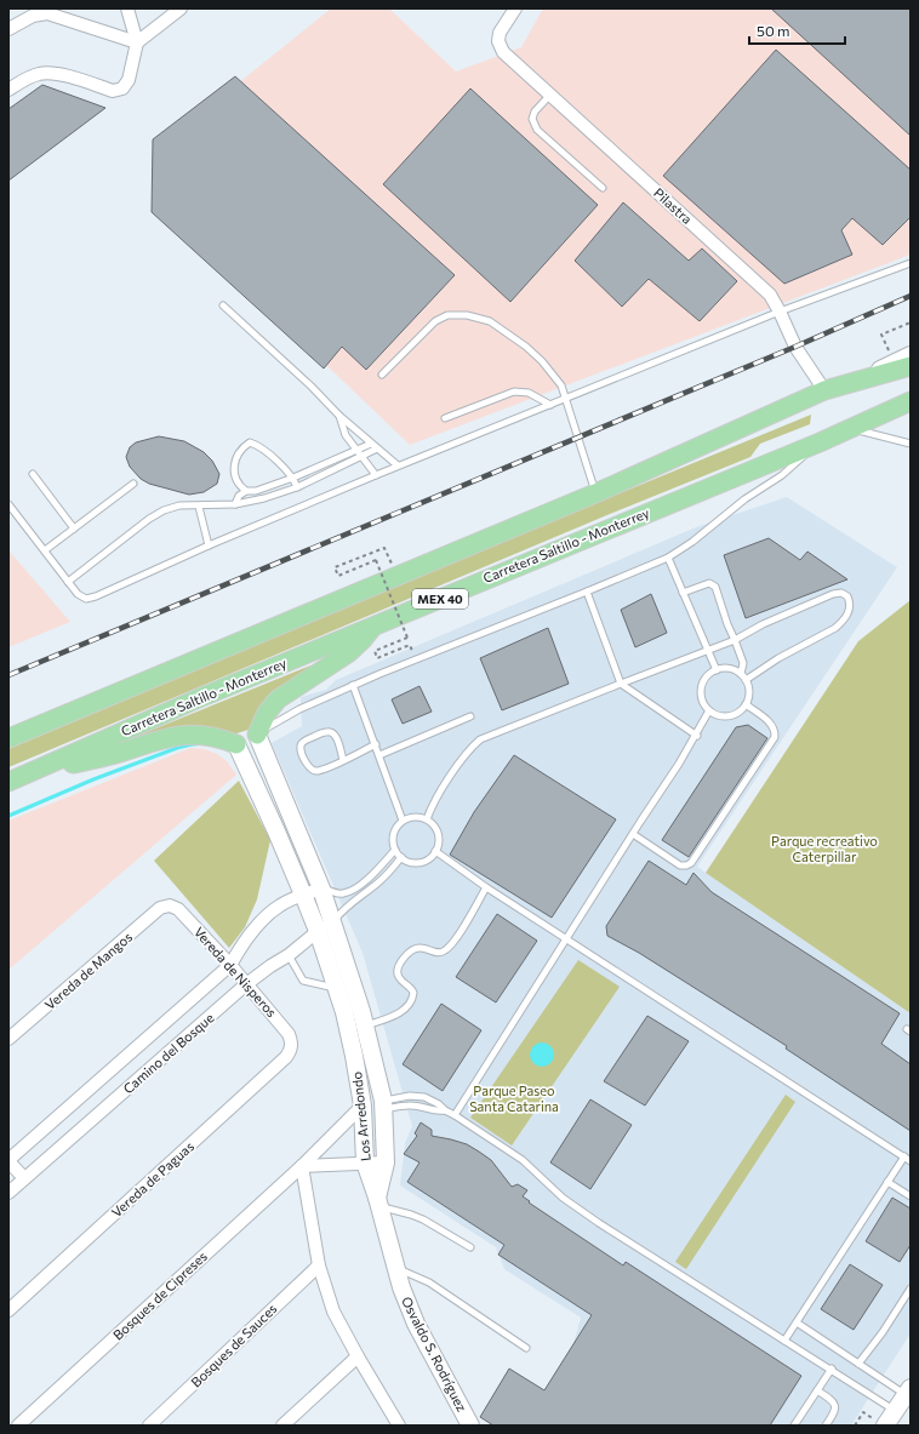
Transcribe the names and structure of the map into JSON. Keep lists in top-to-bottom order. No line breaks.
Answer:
{"streets":{"main road":["Carretera Saltillo - Monterrey","MEX 40"],"street":["Pilastra","Vereda de Mangos","Vereda de Nisperos","Camino del Bosque","Los Arredondo","Vereda de Paguas","Bosques de Cipreses","Bosques de Sauces","Osvaldo S. Rodríguez"]},"crossings":[["Pilastra","MEX 40"],["Vereda de Mangos","Vereda de Nisperos"],["Vereda de Nisperos","Camino del Bosque"],["Vereda de Nisperos","Vereda de Paguas"],["Camino del Bosque","Los Arredondo"],["Los Arredondo","Bosques de Cipreses"],["Los Arredondo","Osvaldo S. Rodríguez"]],"parks":["Parque recreativo Caterpillar","Parque Paseo Santa Catarina"],"scale_bar":"50 m"}
